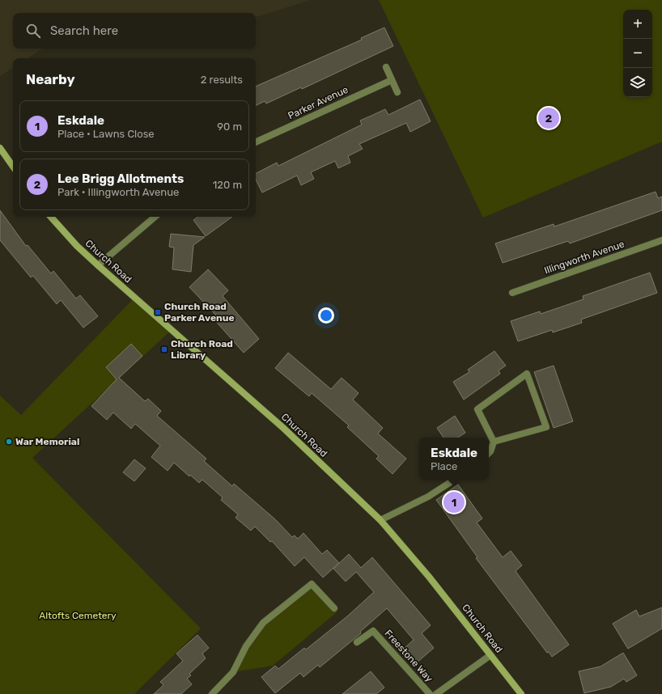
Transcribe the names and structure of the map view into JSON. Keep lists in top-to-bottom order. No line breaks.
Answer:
{"streets":{"street":["Parker Avenue","Illingworth Avenue","Church Road","Freestone Way"]},"parks":["Altofts Cemetery"],"places":{"transit":["Church Road Parker Avenue","Church Road Library"],"other":["War Memorial"]},"page":{"map_buttons":["+","−"],"search":"Search here","heading":["Nearby","2 results"],"list":[{"mark":"1","name":"Eskdale","note":"Place · Lawns Close","value":"90 m"},{"mark":"2","name":"Lee Brigg Allotments","note":"Park · Illingworth Avenue","value":"120 m"}],"pins":["2","1"],"popup":["Eskdale","Place"]}}
